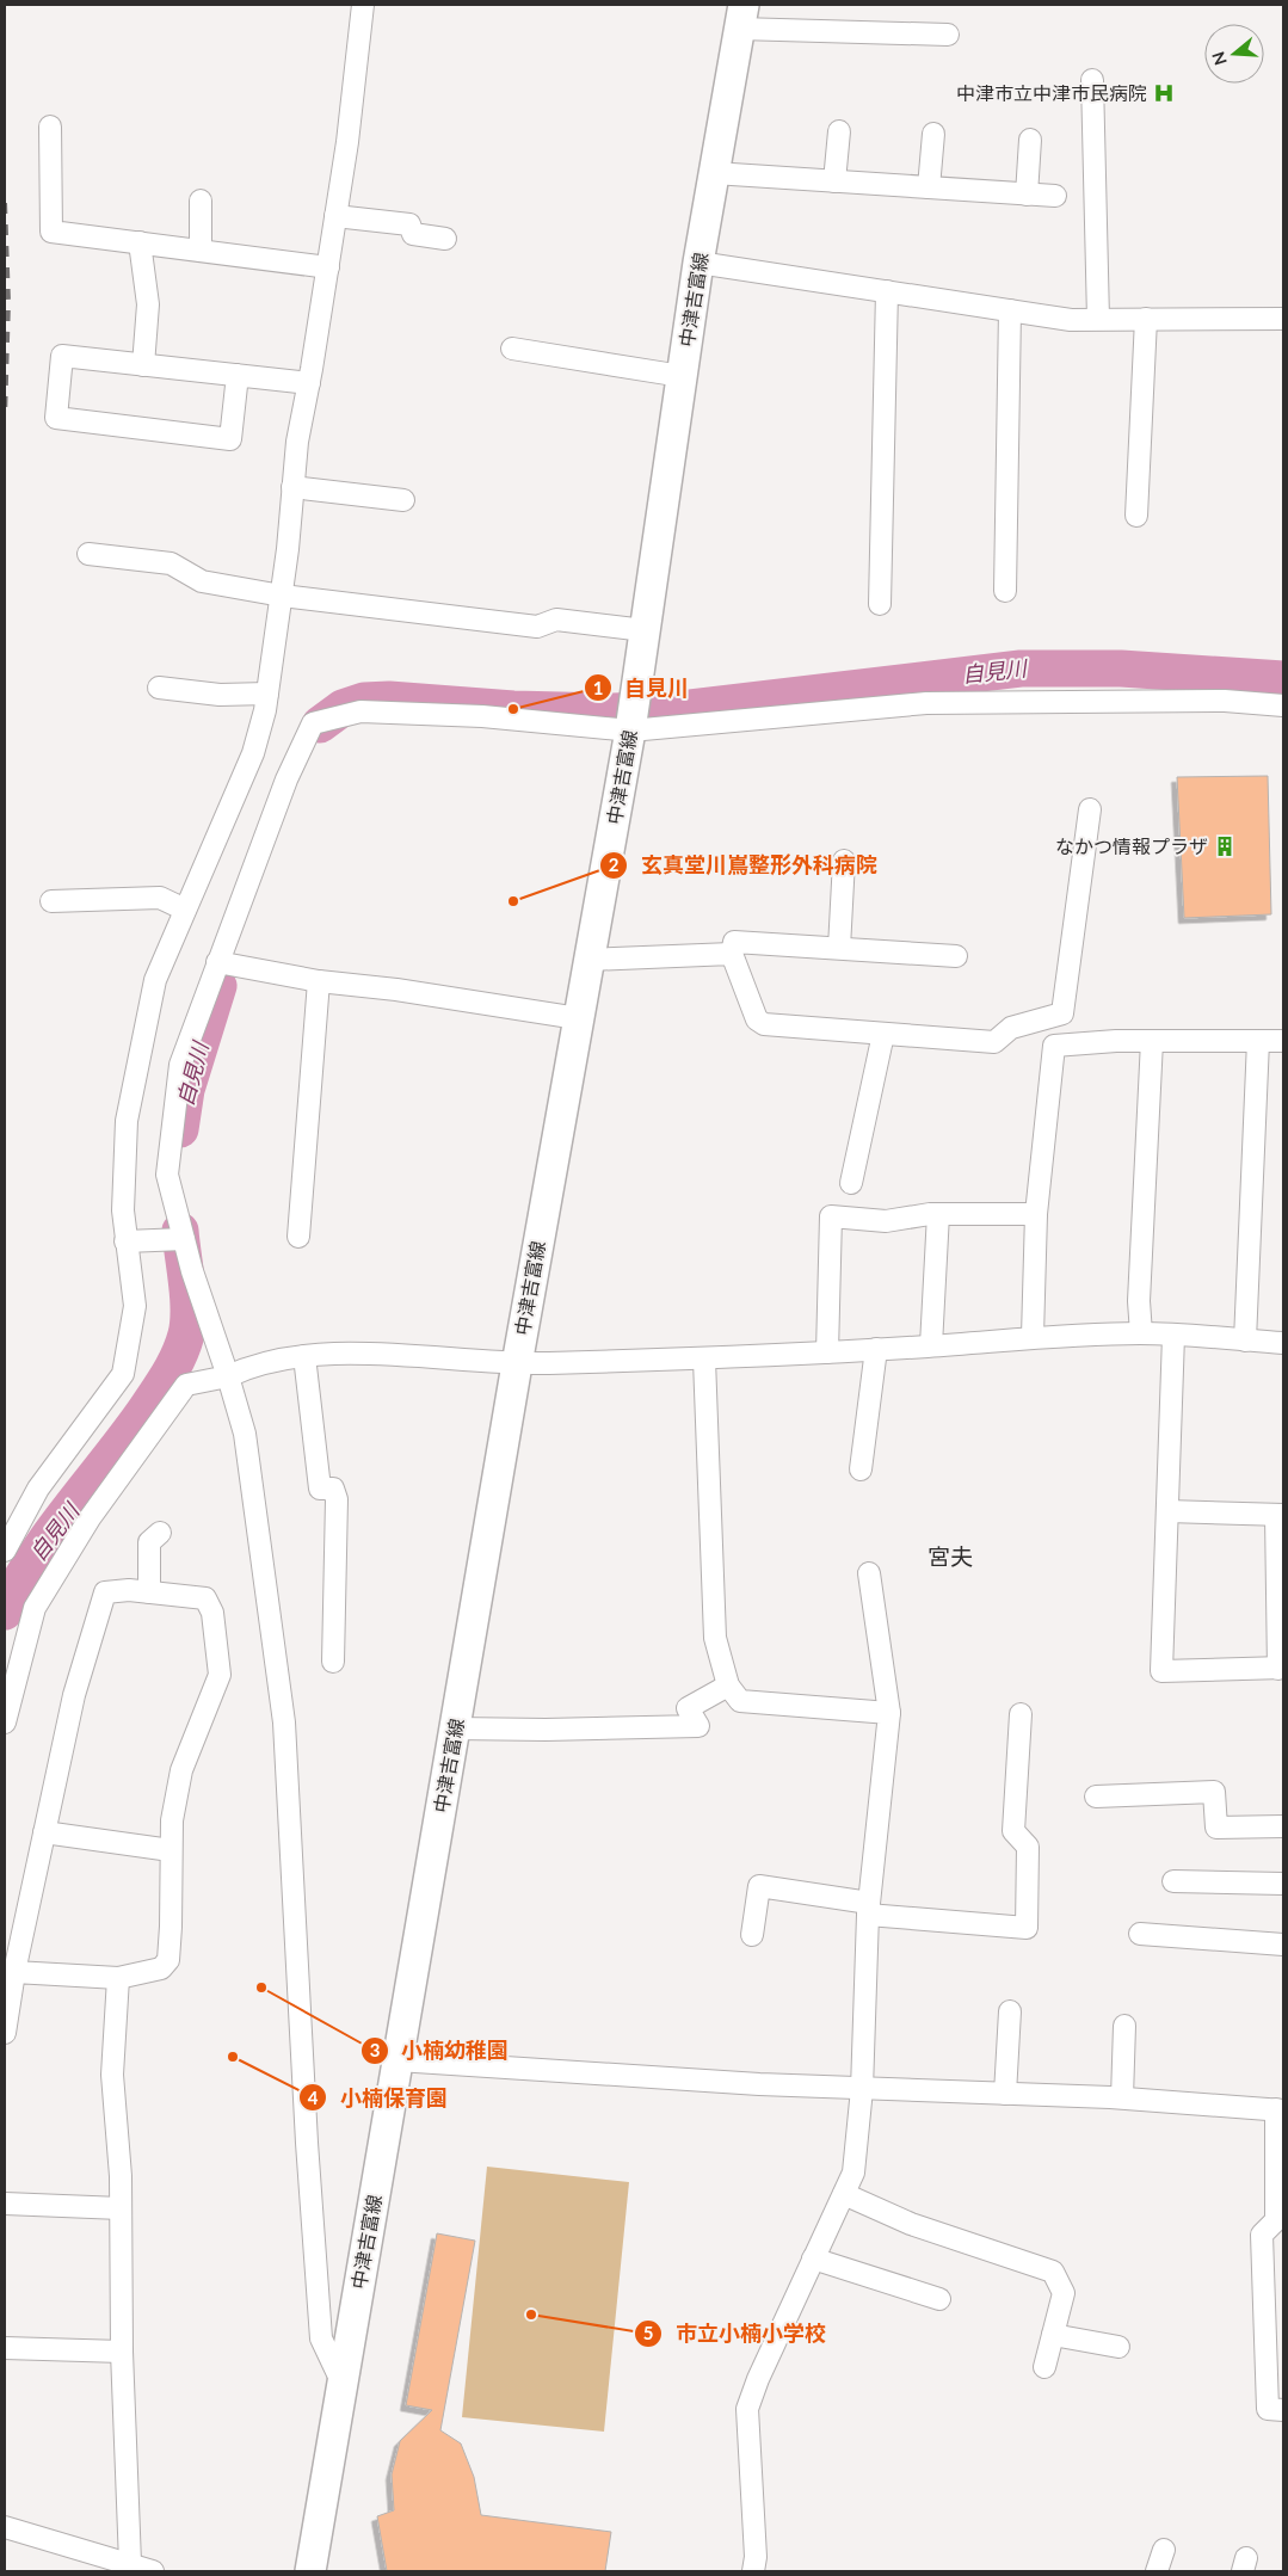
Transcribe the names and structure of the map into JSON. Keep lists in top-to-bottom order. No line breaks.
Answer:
{"streets":{"main road":["中津吉富線"]},"districts":["宮夫"],"water":["自見川"],"places":{"hospital":["中津市立中津市民病院"],"other":["自見川","玄真堂川嶌整形外科病院","小楠幼稚園","小楠保育園","市立小楠小学校"],"building":["なかつ情報プラザ"]},"north":"left"}
